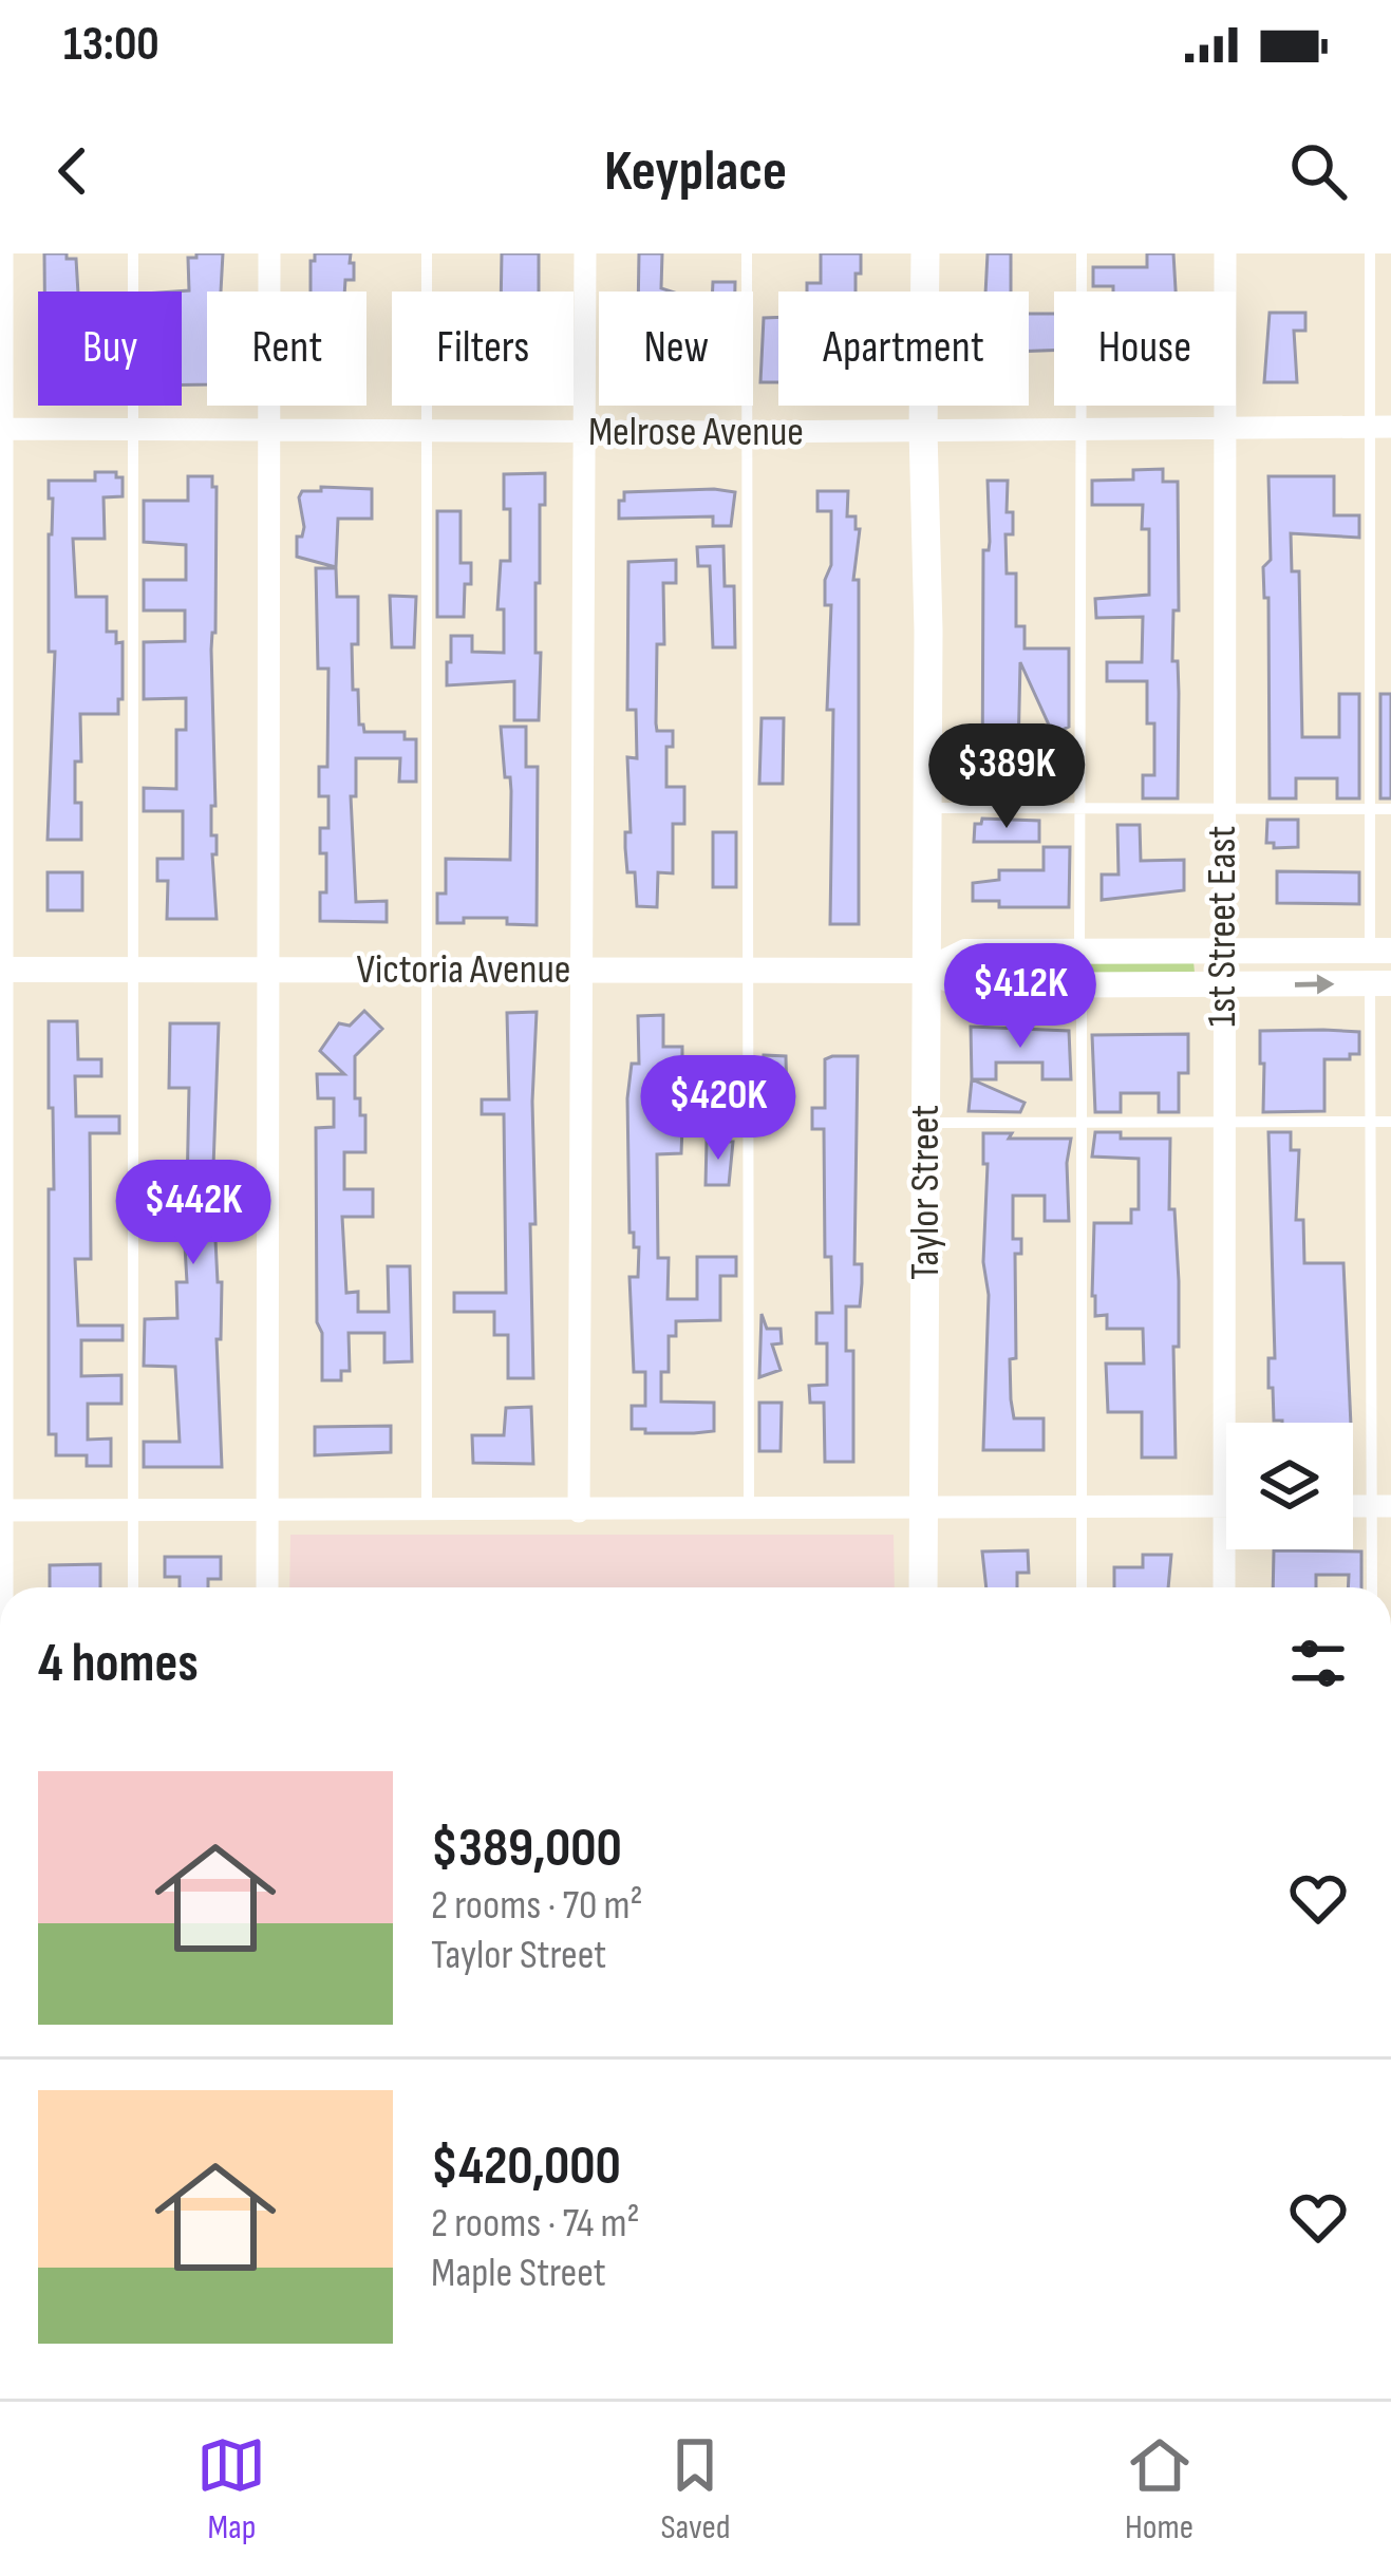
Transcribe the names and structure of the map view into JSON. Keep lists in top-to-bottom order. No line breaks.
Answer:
{"streets":{"main road":["Taylor Street"],"street":["Melrose Avenue","1st Street East","Victoria Avenue"]},"crossings":[["Melrose Avenue","1st Street East"],["Melrose Avenue","Taylor Street"],["1st Street East","Victoria Avenue"],["Victoria Avenue","Taylor Street"]],"page":{"status":"13:00","header":"Keyplace","chip":["Buy","Rent","Filters","New","Apartment","House"],"price":["$389K","$412K","$420K","$442K"],"heading":"4 homes","list":[{"name":"$389,000","note":"2 rooms · 70 m² · Taylor Street"},{"name":"$420,000","note":"2 rooms · 74 m² · Maple Street"}],"tabs":["Map","Saved","Home"]}}
